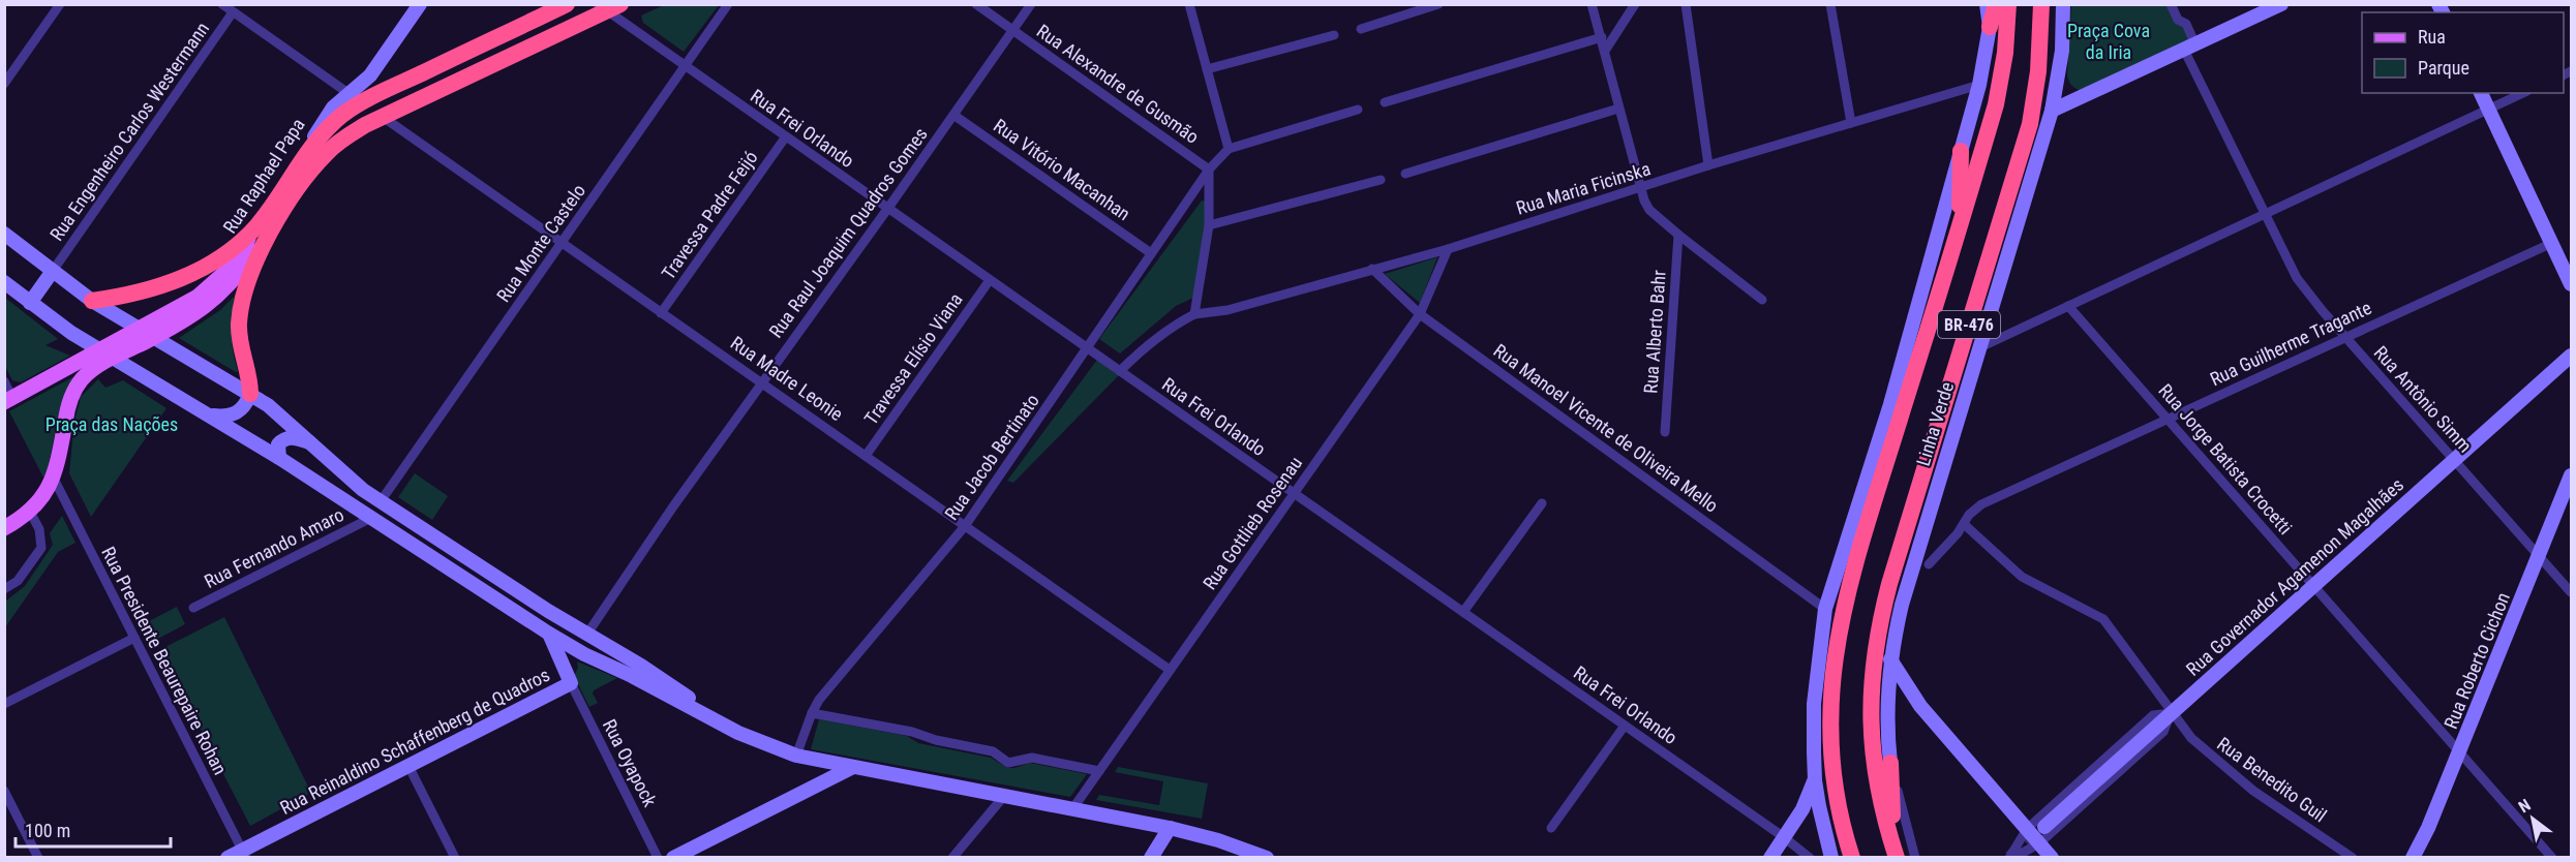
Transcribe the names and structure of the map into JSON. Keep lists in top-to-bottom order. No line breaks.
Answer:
{"streets":{"highway":["Rua Raphael Papa","BR-476","Linha Verde"],"main road":["Rua Governador Agamenon Magalhães","Rua Roberto Cichon","Rua Reinaldino Schaffenberg de Quadros"],"street":["Rua Alexandre de Gusmão","Rua Frei Orlando","Rua Engenheiro Carlos Westermann","Rua Vitório Macanhan","Rua Maria Ficinska","Travessa Padre Feijó","Rua Raul Joaquim Quadros Gomes","Rua Monte Castelo","Rua Alberto Bahr","Rua Guilherme Tragante","Travessa Elísio Viana","Rua Madre Leonie","Rua Antônio Simm","Rua Manoel Vicente de Oliveira Mello","Rua Jacob Bertinato","Rua Jorge Batista Crocetti","Rua Gottlieb Rosenau","Rua Fernando Amaro","Rua Presidente Beaurepaire Rohan","Rua Oyapock","Rua Benedito Guil"]},"crossings":[["Rua Alexandre de Gusmão","Rua Raul Joaquim Quadros Gomes"],["Rua Alexandre de Gusmão","Rua Jacob Bertinato"],["Rua Frei Orlando","Rua Raphael Papa"],["Rua Frei Orlando","Travessa Padre Feijó"],["Rua Frei Orlando","Rua Raul Joaquim Quadros Gomes"],["Rua Frei Orlando","Rua Monte Castelo"],["Rua Frei Orlando","Travessa Elísio Viana"],["Rua Frei Orlando","Rua Jacob Bertinato"],["Rua Frei Orlando","Rua Gottlieb Rosenau"],["Rua Vitório Macanhan","Rua Raul Joaquim Quadros Gomes"],["Rua Vitório Macanhan","Rua Jacob Bertinato"],["Rua Raphael Papa","Rua Madre Leonie"],["Rua Raphael Papa","Rua Presidente Beaurepaire Rohan"],["Rua Maria Ficinska","Rua Manoel Vicente de Oliveira Mello"],["Rua Maria Ficinska","Rua Gottlieb Rosenau"],["Travessa Padre Feijó","Rua Madre Leonie"],["Rua Raul Joaquim Quadros Gomes","Rua Madre Leonie"],["Rua Monte Castelo","Rua Madre Leonie"],["Rua Guilherme Tragante","Rua Antônio Simm"],["Rua Guilherme Tragante","Rua Jorge Batista Crocetti"],["Rua Guilherme Tragante","Rua Benedito Guil"],["Travessa Elísio Viana","Rua Madre Leonie"],["Rua Madre Leonie","Rua Jacob Bertinato"],["Rua Madre Leonie","Rua Gottlieb Rosenau"],["Rua Antônio Simm","Rua Governador Agamenon Magalhães"],["Rua Antônio Simm","Rua Roberto Cichon"],["Rua Manoel Vicente de Oliveira Mello","Rua Gottlieb Rosenau"],["Rua Jorge Batista Crocetti","Rua Governador Agamenon Magalhães"],["Rua Jorge Batista Crocetti","Rua Roberto Cichon"],["Rua Governador Agamenon Magalhães","Rua Benedito Guil"],["Rua Presidente Beaurepaire Rohan","Rua Reinaldino Schaffenberg de Quadros"],["Rua Reinaldino Schaffenberg de Quadros","Rua Oyapock"]],"parks":["Praça Cova da Iria","Praça das Nações"],"legend":["Rua","Parque"],"scale_bar":"100 m","north":"top left"}
